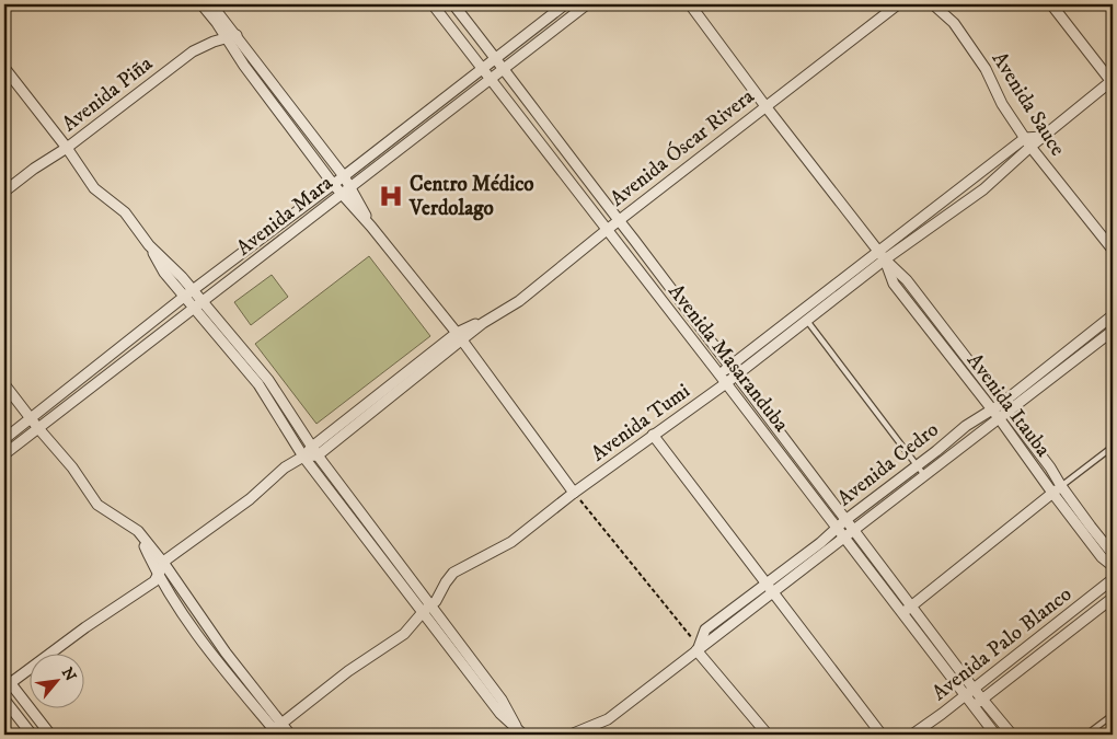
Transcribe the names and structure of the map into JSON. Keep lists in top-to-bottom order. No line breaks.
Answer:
{"streets":{"street":["Avenida Piña","Avenida Sauce","Avenida Óscar Rivera","Avenida Mara","Avenida Masaranduba","Avenida Itauba","Avenida Tumi","Avenida Cedro","Avenida Palo Blanco"]},"crossings":[["Avenida Sauce","Avenida Tumi"],["Avenida Óscar Rivera","Avenida Masaranduba"],["Avenida Óscar Rivera","Avenida Itauba"],["Avenida Mara","Avenida Masaranduba"],["Avenida Masaranduba","Avenida Tumi"],["Avenida Masaranduba","Avenida Cedro"],["Avenida Masaranduba","Avenida Palo Blanco"],["Avenida Itauba","Avenida Tumi"],["Avenida Itauba","Avenida Cedro"]],"places":{"hospital":["Centro Médico Verdolago"]},"north":"top right"}
